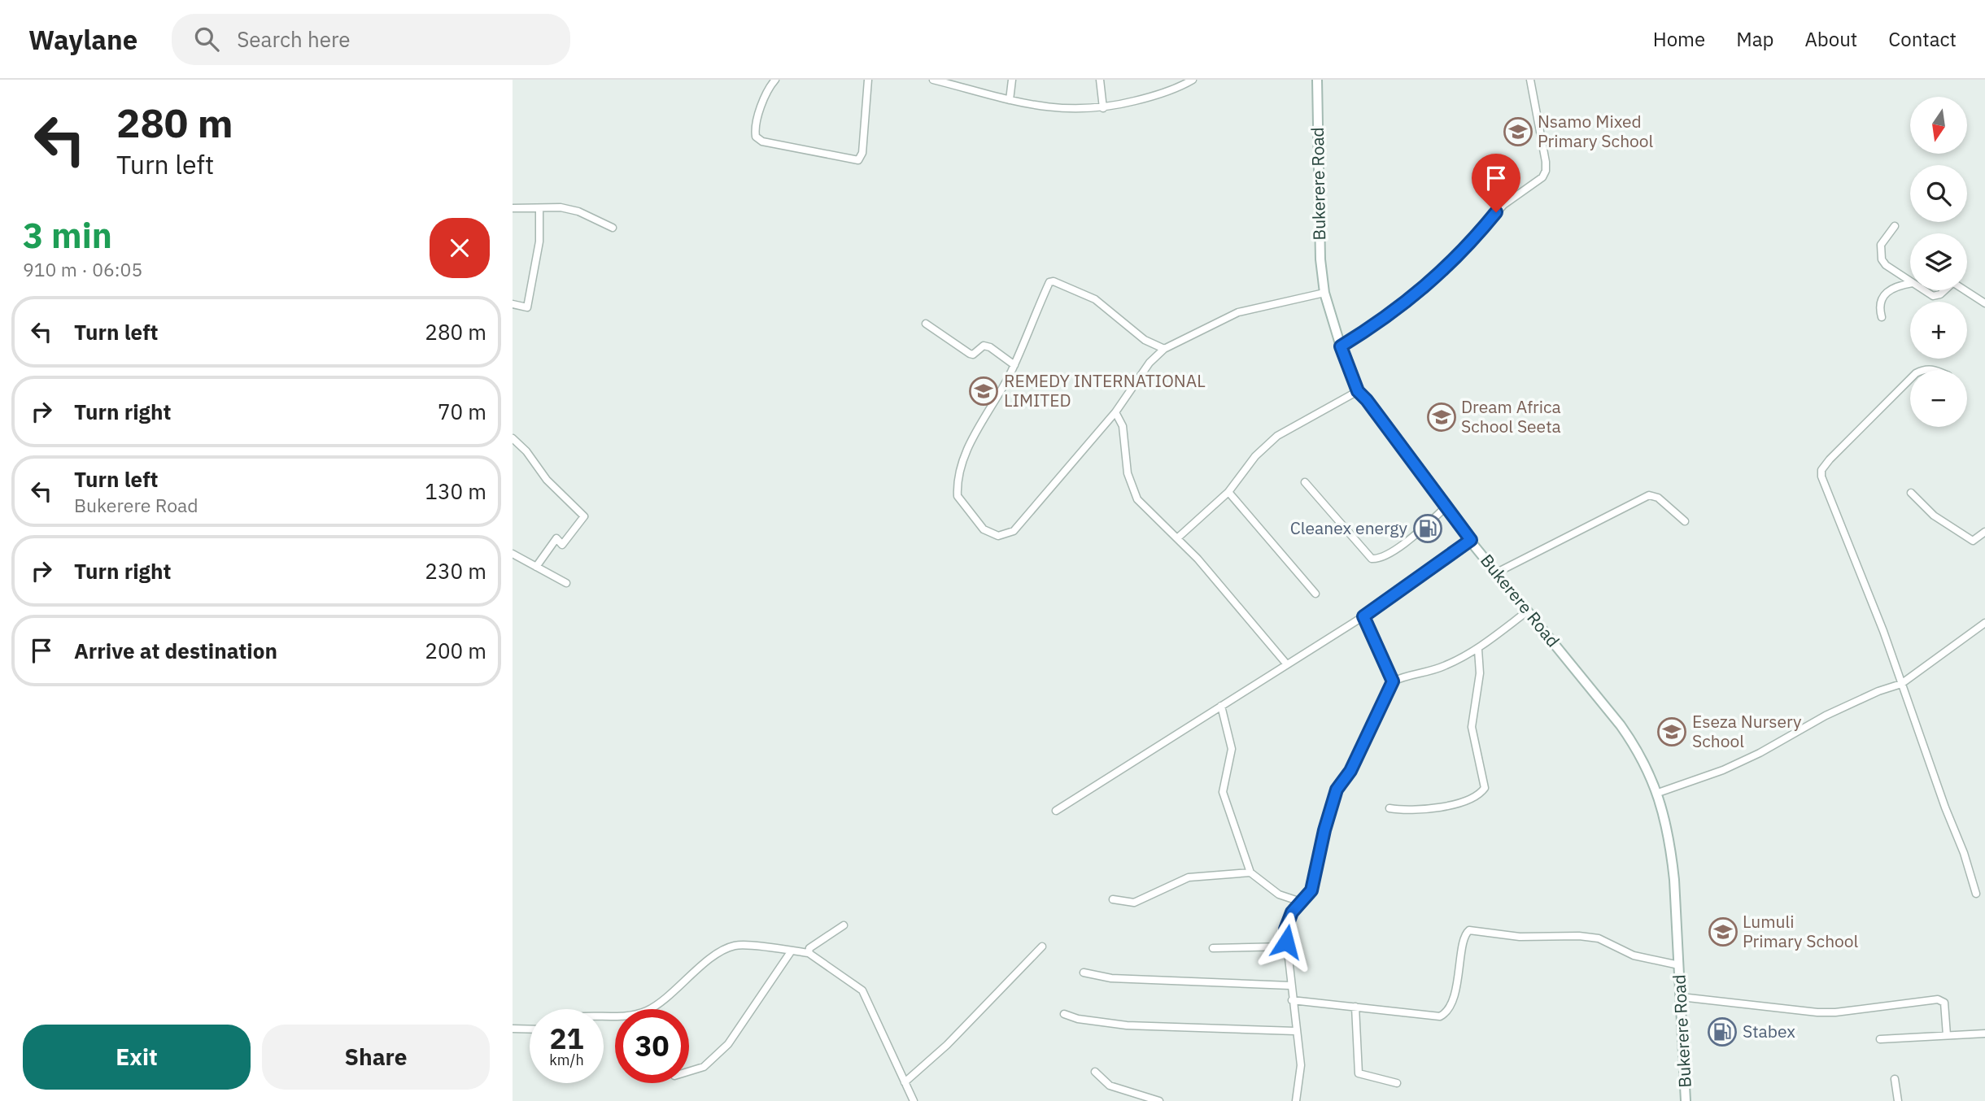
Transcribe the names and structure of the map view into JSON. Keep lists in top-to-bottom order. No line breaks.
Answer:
{"streets":{"main road":["Bukerere Road"]},"places":{"school or university":["Nsamo Mixed Primary School","REMEDY INTERNATIONAL LIMITED","Dream Africa School Seeta","Eseza Nursery School","Lumuli Primary School"],"fuel station":["Cleanex energy","Stabex"]},"north":"bottom","page":{"header":"Waylane","search":"Search here","nav":["Home","Map","About","Contact"],"turn":["280 m","Turn left"],"map_buttons":["+","−"],"heading":["3 min","910 m · 06:05"],"list":[{"name":"Turn left","value":"280 m"},{"name":"Turn right","value":"70 m"},{"name":"Turn left","note":"Bukerere Road","value":"130 m"},{"name":"Turn right","value":"230 m"},{"name":"Arrive at destination","value":"200 m"}],"speed":"21 km/h","limit":"30","buttons":["Exit","Share"]}}
